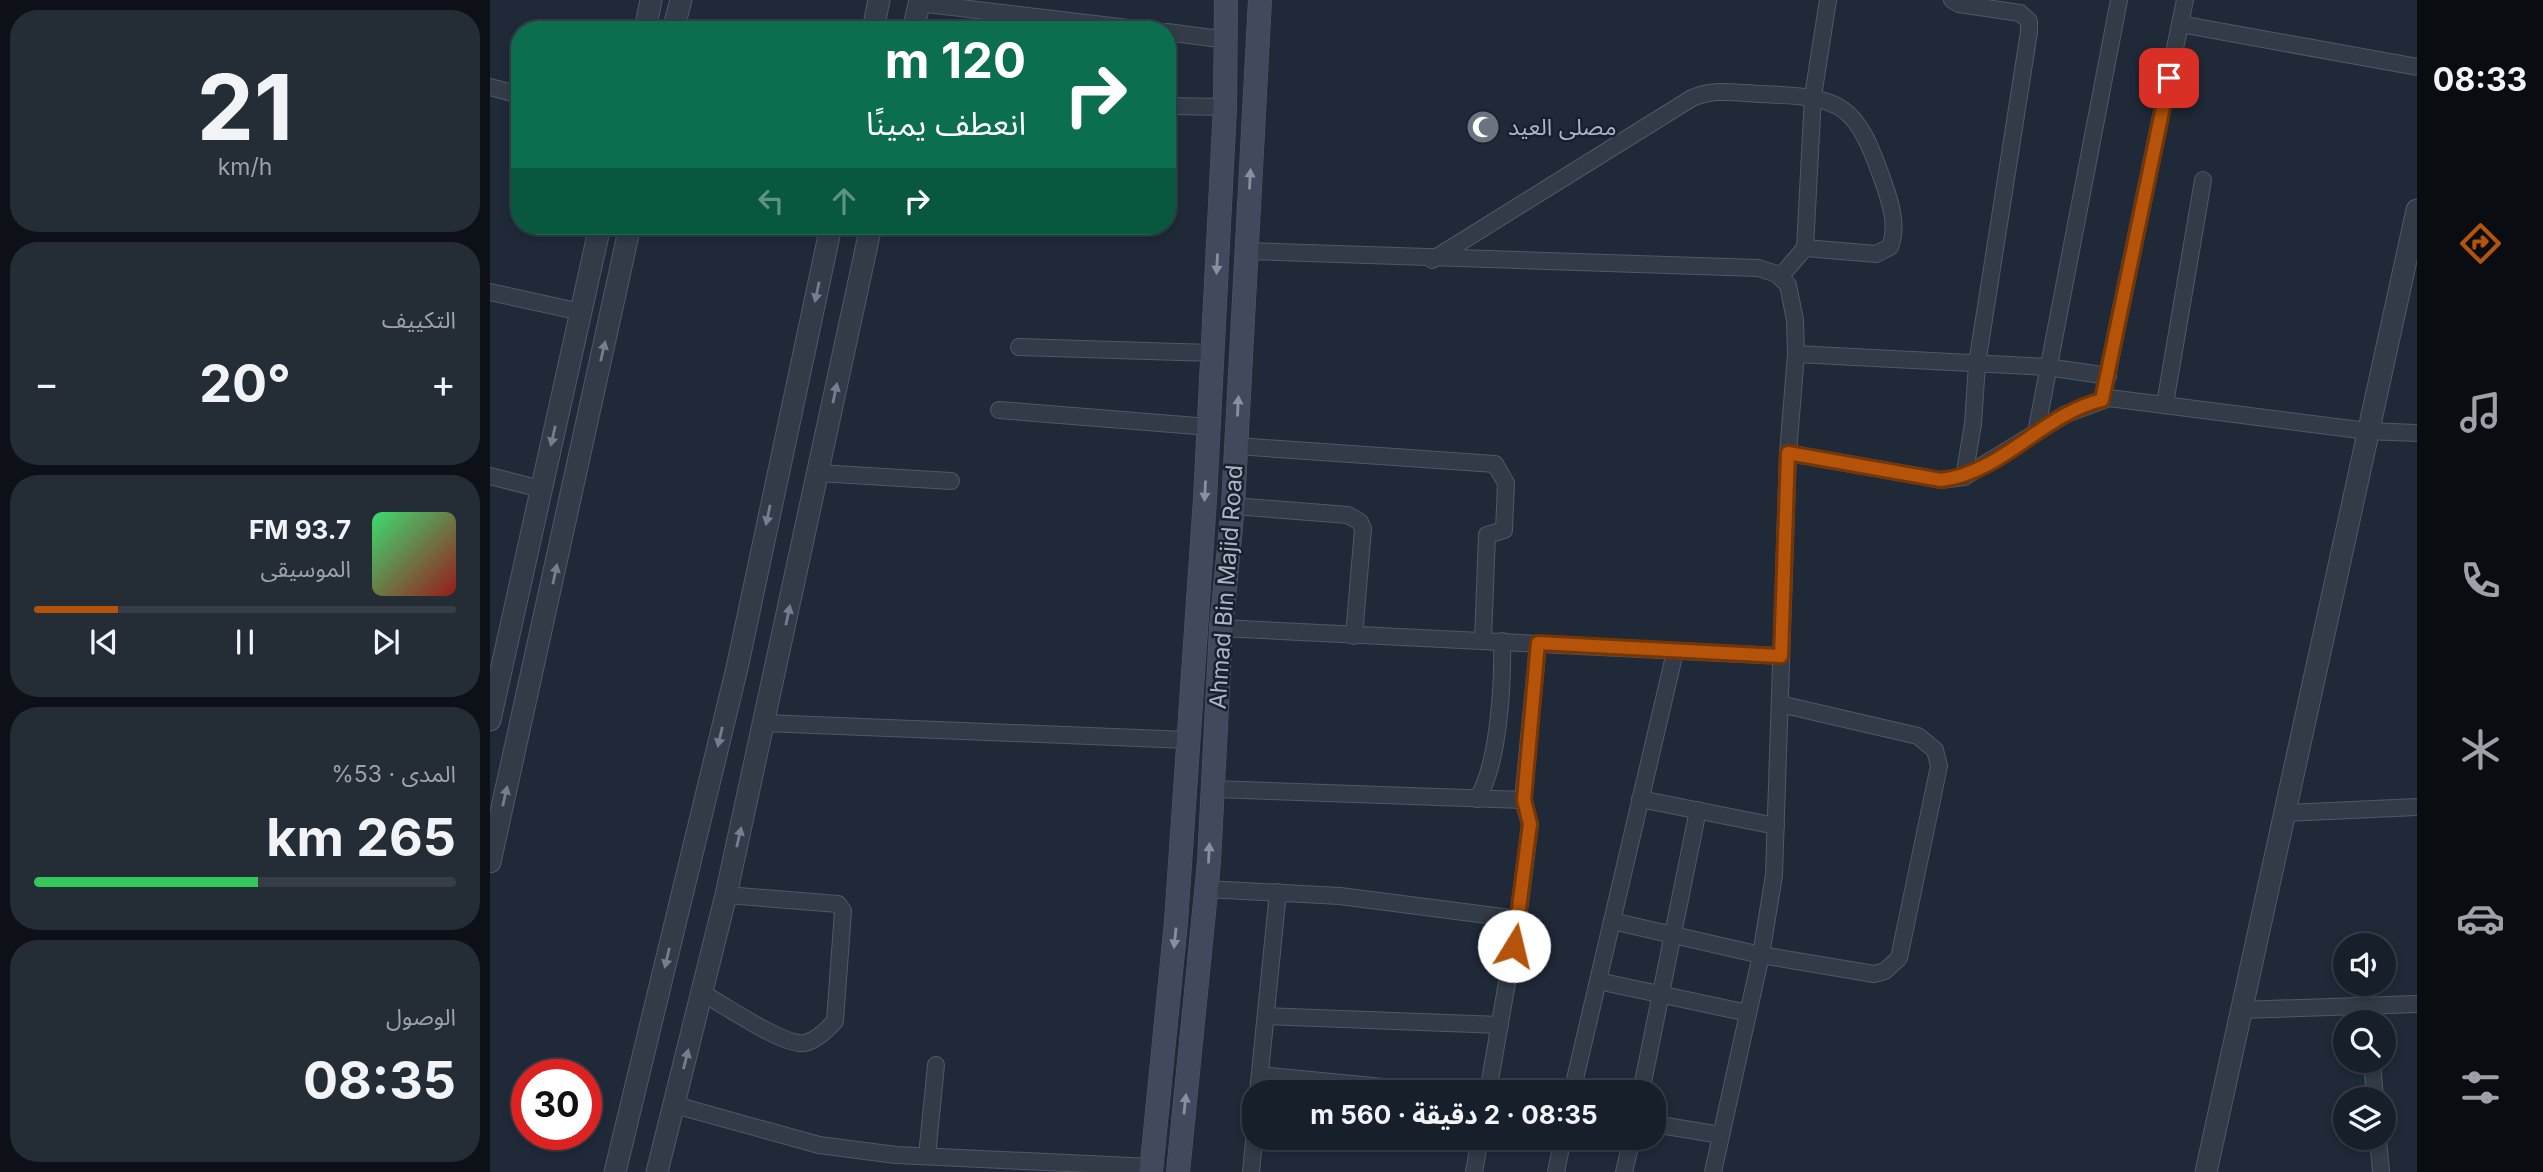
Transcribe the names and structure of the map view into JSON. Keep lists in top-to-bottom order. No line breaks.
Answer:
{"streets":{"main road":["Ahmad Bin Majid Road"]},"places":{"mosque":["مصلى العيد"]},"page":{"tabs":"08:33","tile":[["21","km/h"],"التكييف",["المدى · 53%","265 km"],["الوصول","08:35"]],"turn":["120 m","انعطف يمينًا"],"heat":["−","20°","+"],"song":["93.7 FM","الموسيقى"],"limit":"30","trip":"08:35 · 2 دقيقة · 560 m"}}
